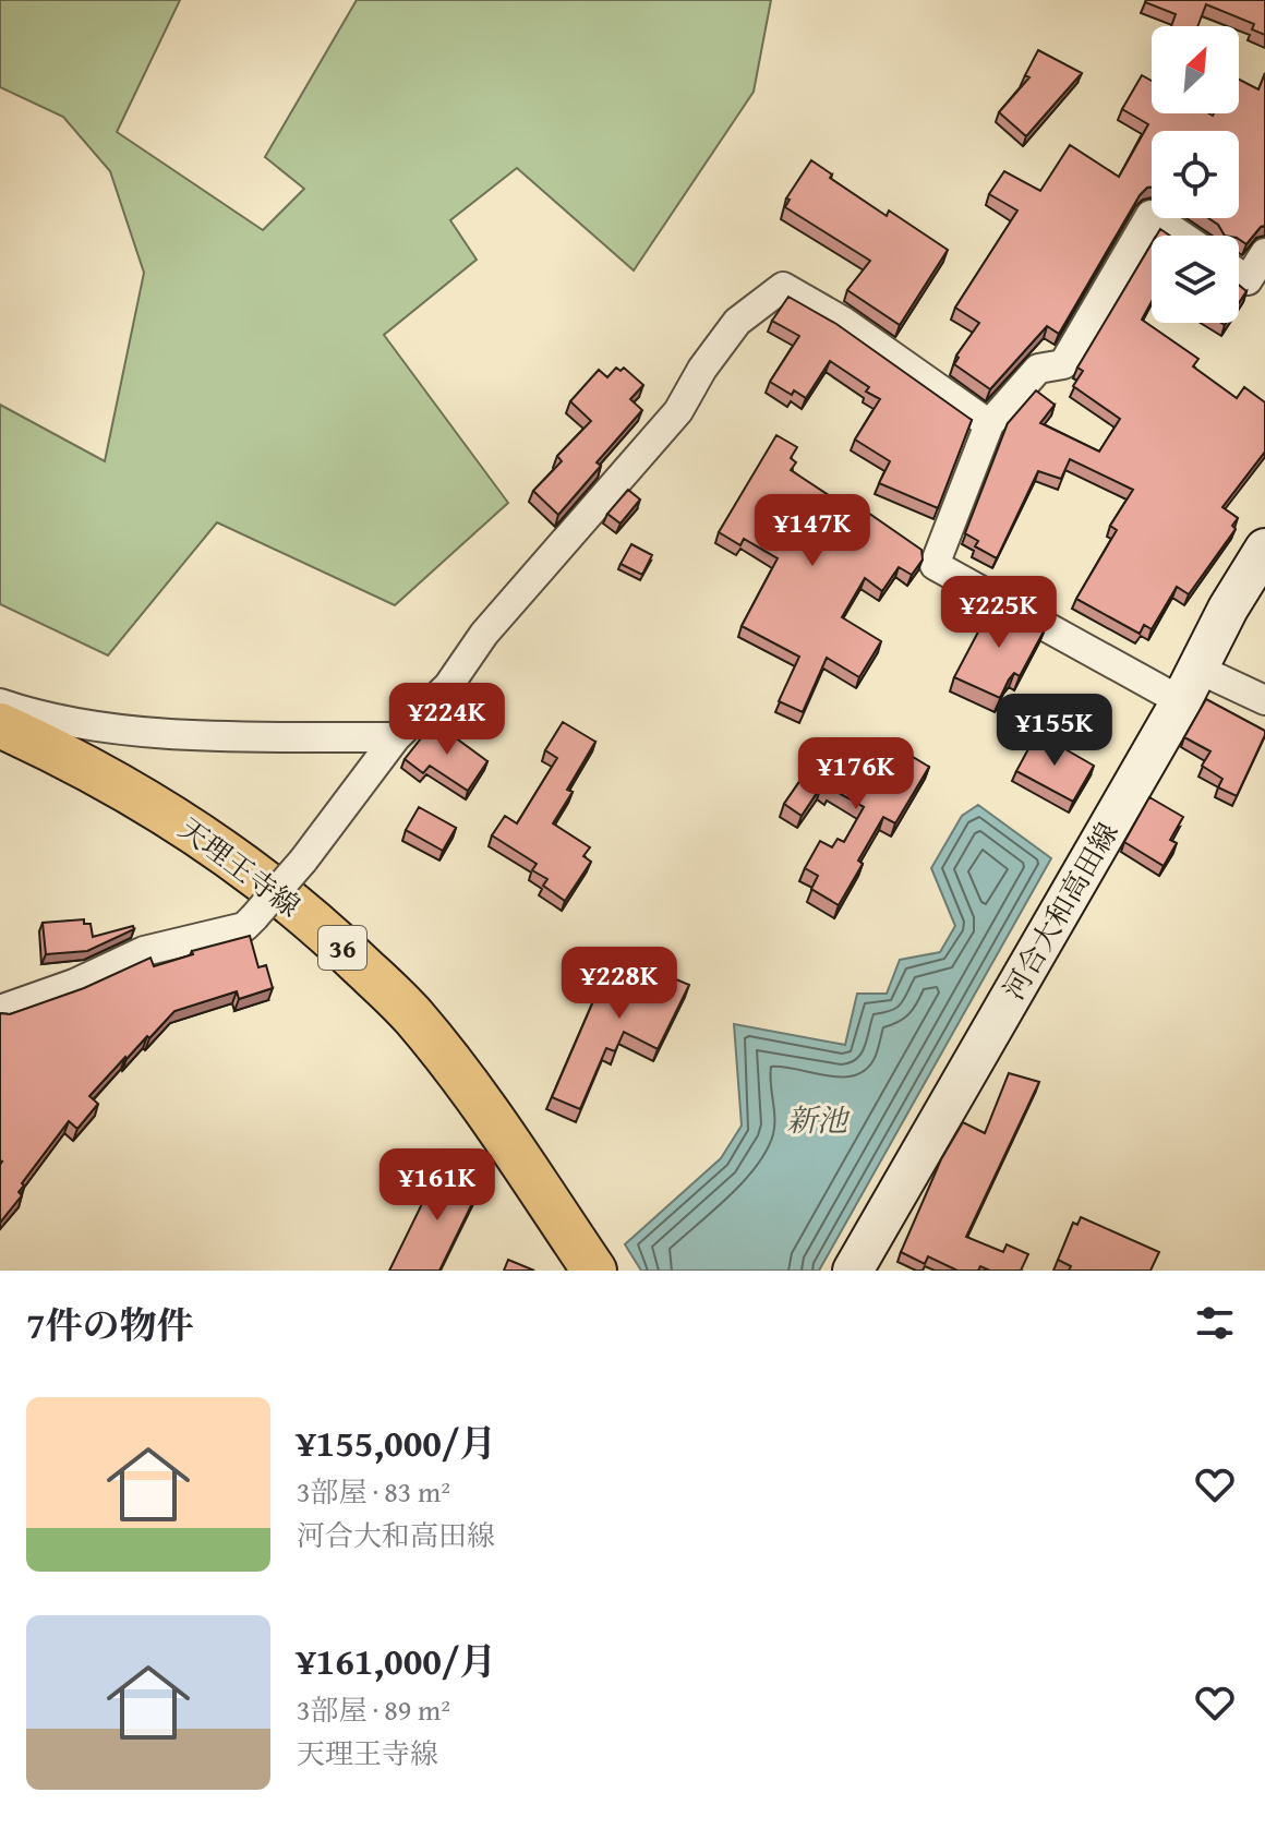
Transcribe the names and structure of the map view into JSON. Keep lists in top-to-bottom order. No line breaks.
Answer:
{"streets":{"main road":["天理王寺線","河合大和高田線","36"]},"water":["新池"],"north":"top right","page":{"price":["¥147K","¥225K","¥224K","¥155K","¥176K","¥228K","¥161K"],"heading":"7件の物件","list":[{"name":"¥155,000/月","note":"3部屋 · 83 m² · 河合大和高田線"},{"name":"¥161,000/月","note":"3部屋 · 89 m² · 天理王寺線"}]}}
